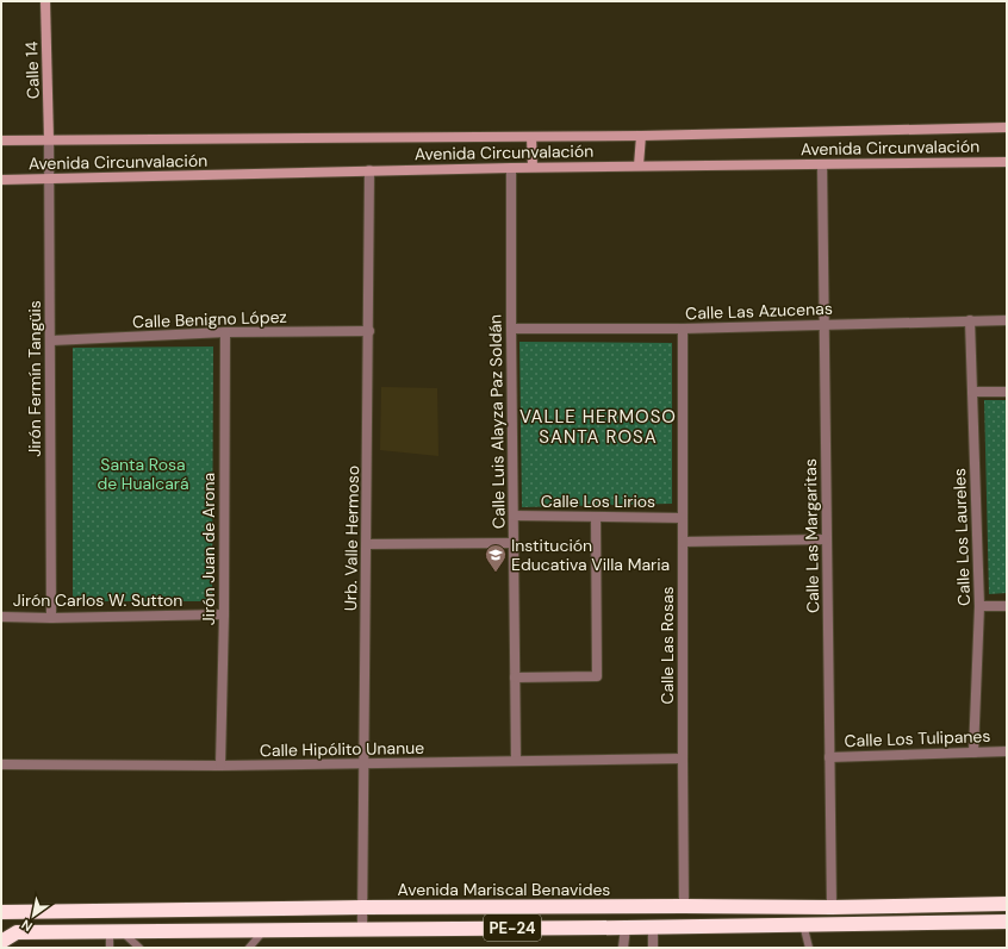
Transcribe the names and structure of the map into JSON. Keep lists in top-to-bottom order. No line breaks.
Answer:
{"streets":{"highway":["Avenida Mariscal Benavides","PE-24"],"street":["Calle 14","Avenida Circunvalación","Calle Las Azucenas","Calle Benigno López","Jirón Fermín Tangüis","Calle Luis Alayza Paz Soldán","Calle Los Lirios","Calle Las Margaritas","Calle Los Laureles","Urb. Valle Hermoso","Jirón Juan de Arona","Jirón Carlos W. Sutton","Calle Las Rosas","Calle Los Tulipanes","Calle Hipólito Unanue"]},"crossings":[["Calle 14","Avenida Circunvalación"],["Calle 14","Jirón Fermín Tangüis"],["Avenida Circunvalación","Jirón Fermín Tangüis"],["Avenida Circunvalación","Calle Luis Alayza Paz Soldán"],["Avenida Circunvalación","Calle Las Margaritas"],["Avenida Circunvalación","Urb. Valle Hermoso"],["Calle Las Azucenas","Calle Luis Alayza Paz Soldán"],["Calle Las Azucenas","Calle Las Margaritas"],["Calle Las Azucenas","Calle Los Laureles"],["Calle Las Azucenas","Calle Las Rosas"],["Calle Benigno López","Jirón Fermín Tangüis"],["Calle Benigno López","Urb. Valle Hermoso"],["Calle Benigno López","Jirón Juan de Arona"],["Jirón Fermín Tangüis","Jirón Carlos W. Sutton"],["Calle Luis Alayza Paz Soldán","Calle Los Lirios"],["Calle Luis Alayza Paz Soldán","Calle Hipólito Unanue"],["Calle Los Lirios","Calle Las Rosas"],["Calle Las Margaritas","Calle Los Tulipanes"],["Calle Las Margaritas","Avenida Mariscal Benavides"],["Calle Los Laureles","Calle Los Tulipanes"],["Urb. Valle Hermoso","Calle Hipólito Unanue"],["Urb. Valle Hermoso","Avenida Mariscal Benavides"],["Urb. Valle Hermoso","PE-24"],["Jirón Juan de Arona","Jirón Carlos W. Sutton"],["Jirón Juan de Arona","Calle Hipólito Unanue"],["Calle Las Rosas","Calle Hipólito Unanue"],["Calle Las Rosas","Avenida Mariscal Benavides"]],"districts":["VALLE HERMOSO SANTA ROSA"],"parks":["Santa Rosa de Hualcará"],"places":{"school or university":["Institución Educativa Villa Maria"]},"north":"bottom left"}
